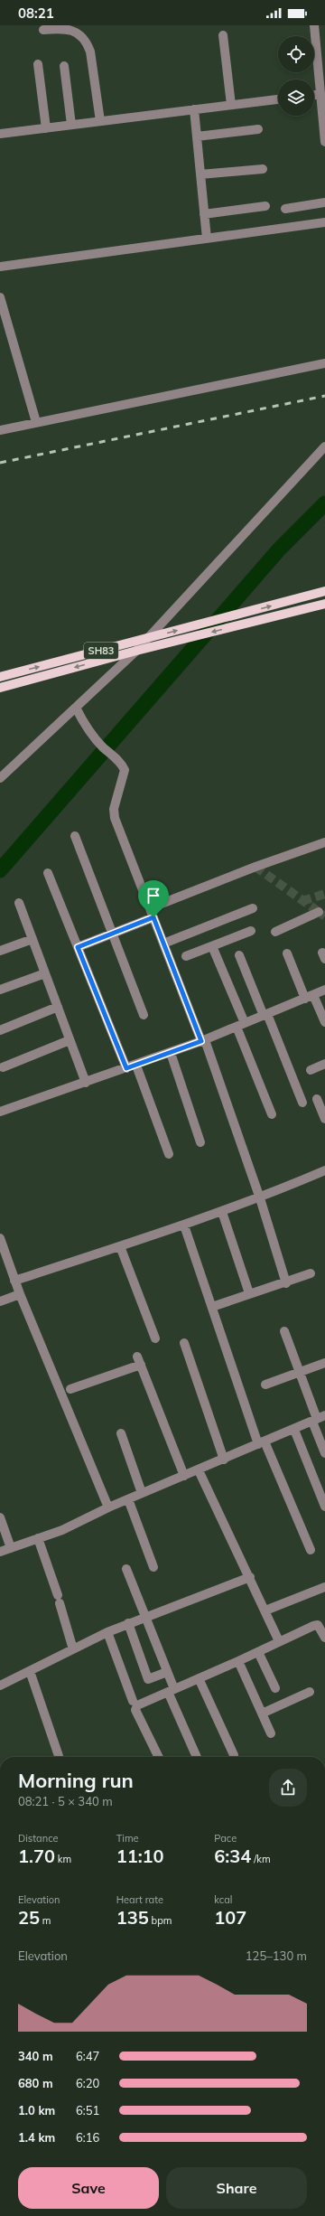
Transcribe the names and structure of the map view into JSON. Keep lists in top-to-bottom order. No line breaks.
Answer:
{"streets":{"main road":["SH83"]},"page":{"status":"08:21","heading":["Morning run","08:21 · 5 × 340 m"],"stats":[["Distance","1.70 km"],["Time","11:10"],["Pace","6:34 /km"],["Elevation","25 m"],["Heart rate","135 bpm"],["kcal","107"]],"chart":["Elevation","125–130 m"],"list":[{"name":"340 m","note":"6:47"},{"name":"680 m","note":"6:20"},{"name":"1.0 km","note":"6:51"},{"name":"1.4 km","note":"6:16"}],"buttons":["Save","Share"]}}
